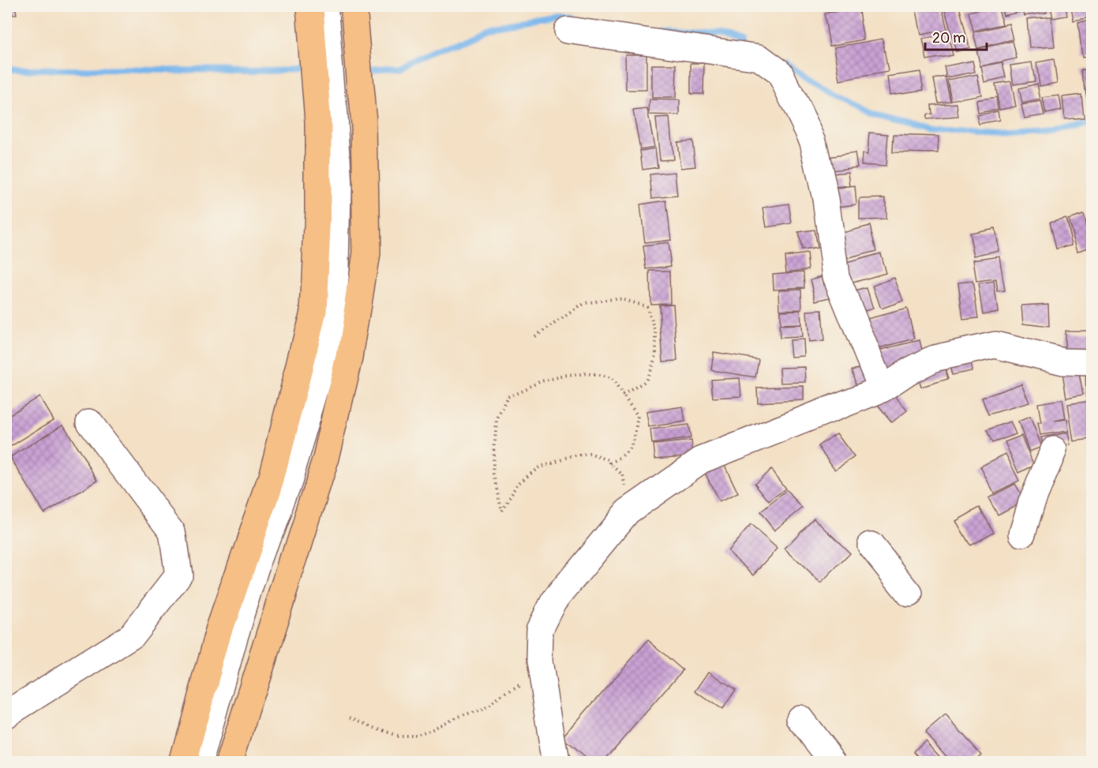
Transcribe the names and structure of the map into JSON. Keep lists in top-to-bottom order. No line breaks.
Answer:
{"scale_bar":"20 m"}
